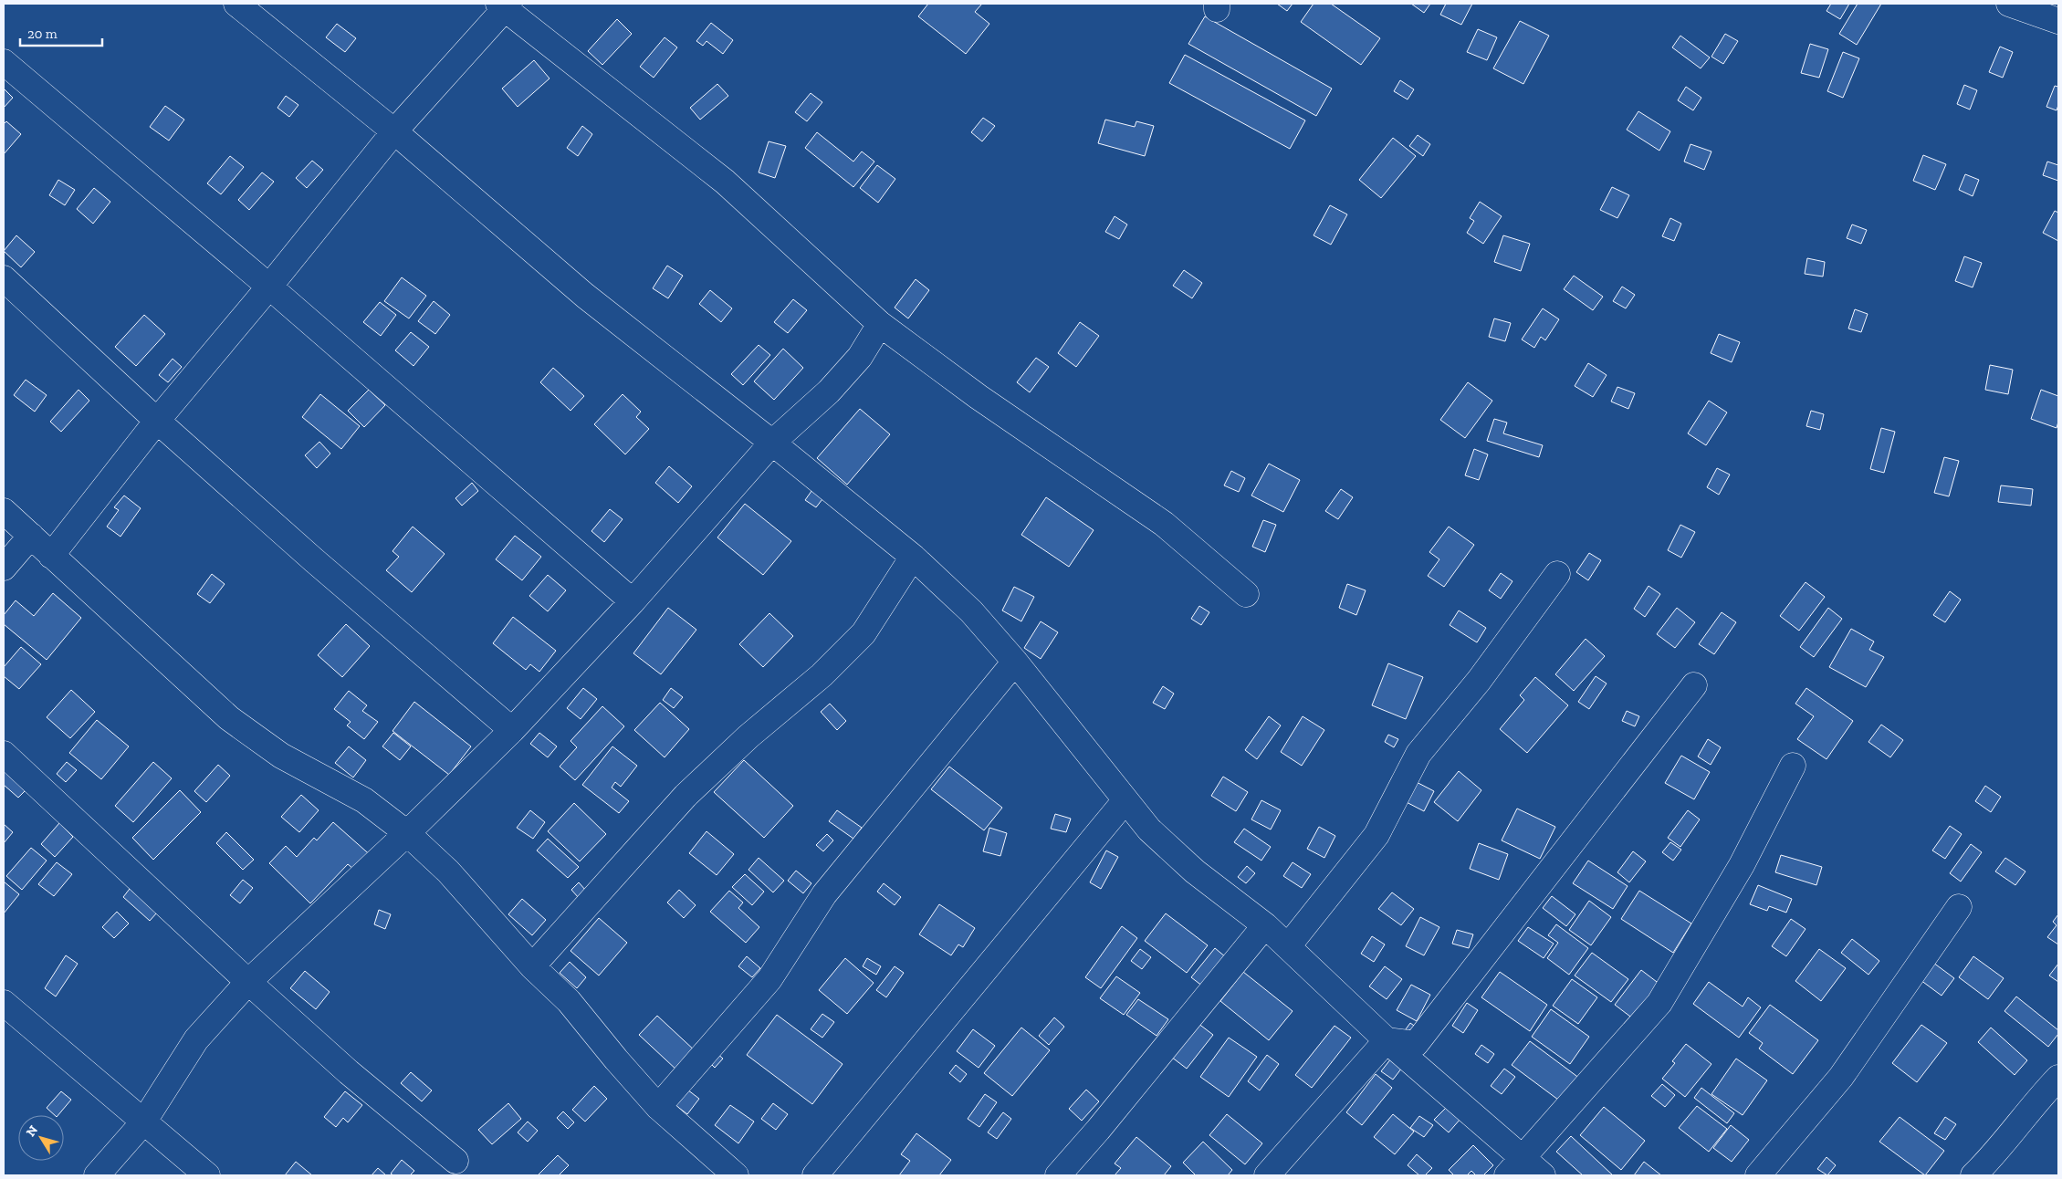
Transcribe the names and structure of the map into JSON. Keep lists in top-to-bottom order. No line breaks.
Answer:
{"scale_bar":"20 m","north":"top left"}
